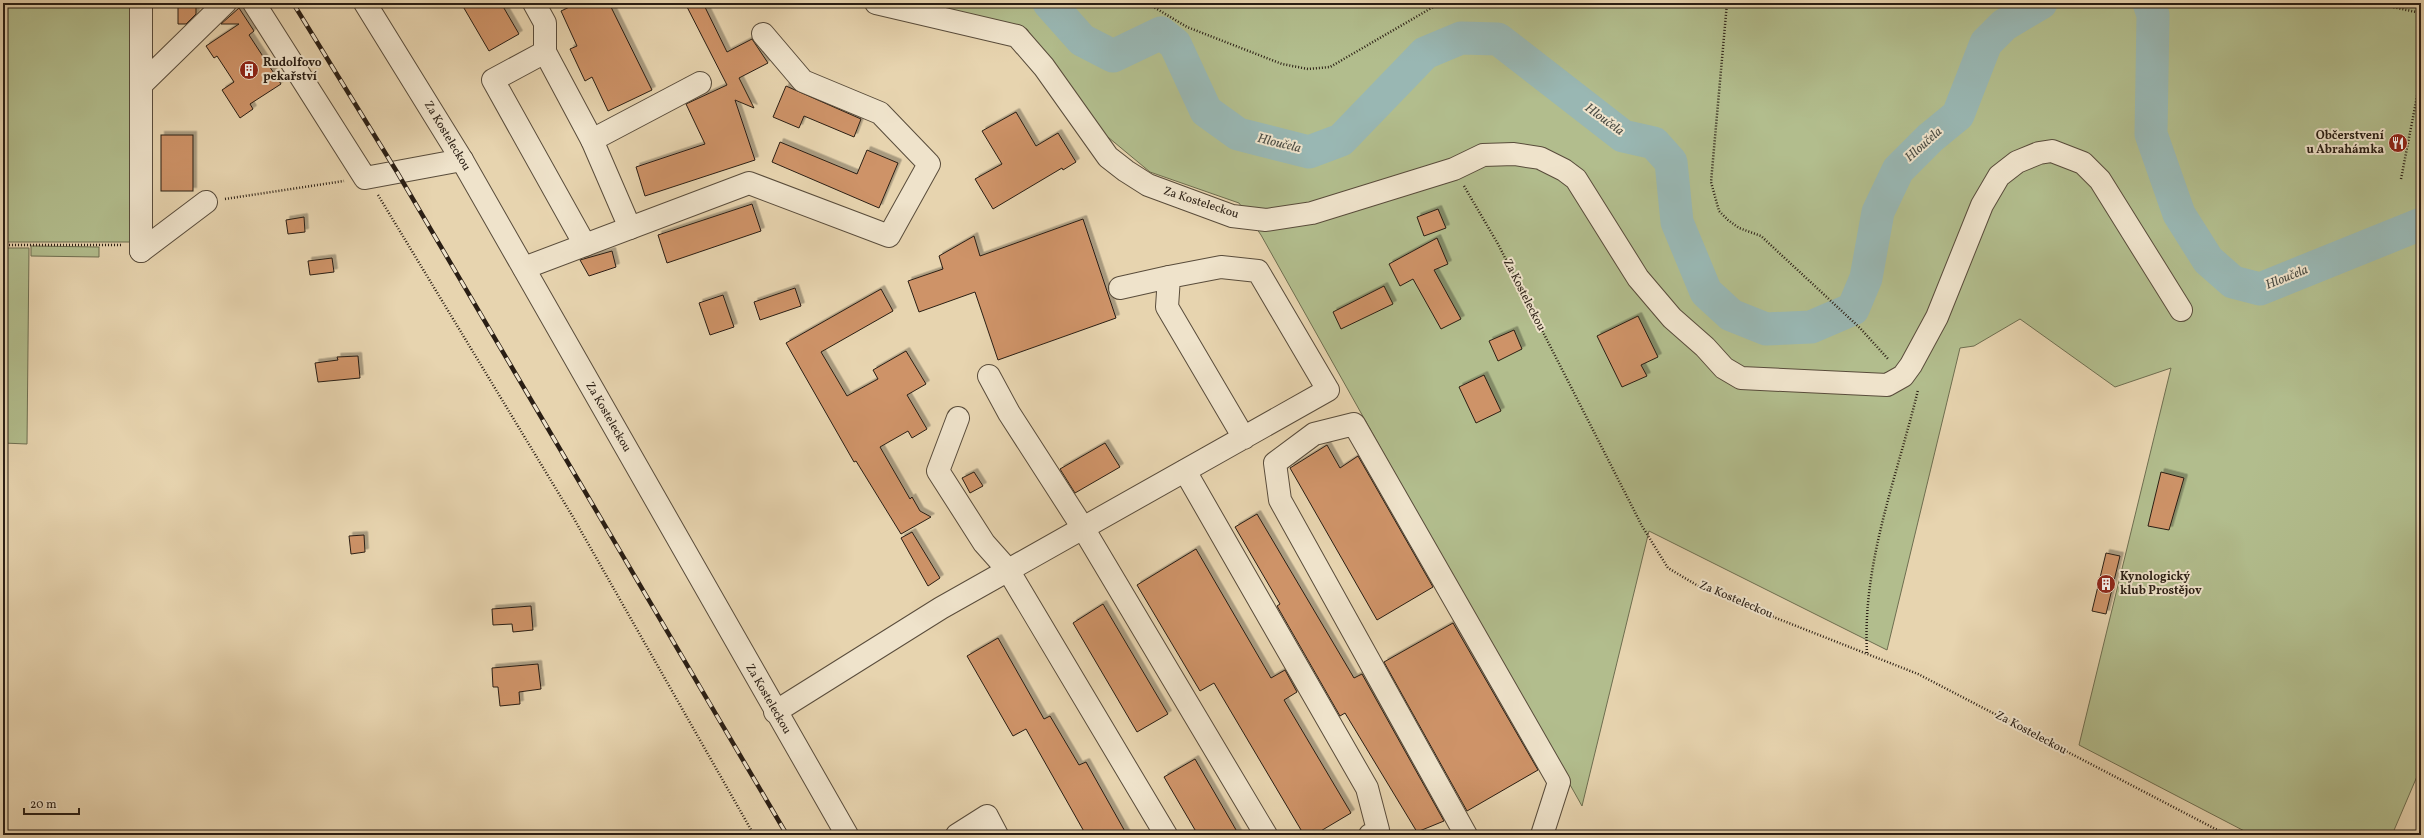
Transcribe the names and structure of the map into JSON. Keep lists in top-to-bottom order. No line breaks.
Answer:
{"streets":{"street":["Za Kosteleckou"]},"water":["Hloučela"],"places":{"building":["Rudolfovo pekařství","Kynologický klub Prostějov"],"restaurant":["Občerstvení u Abrahámka"]},"scale_bar":"20 m"}
